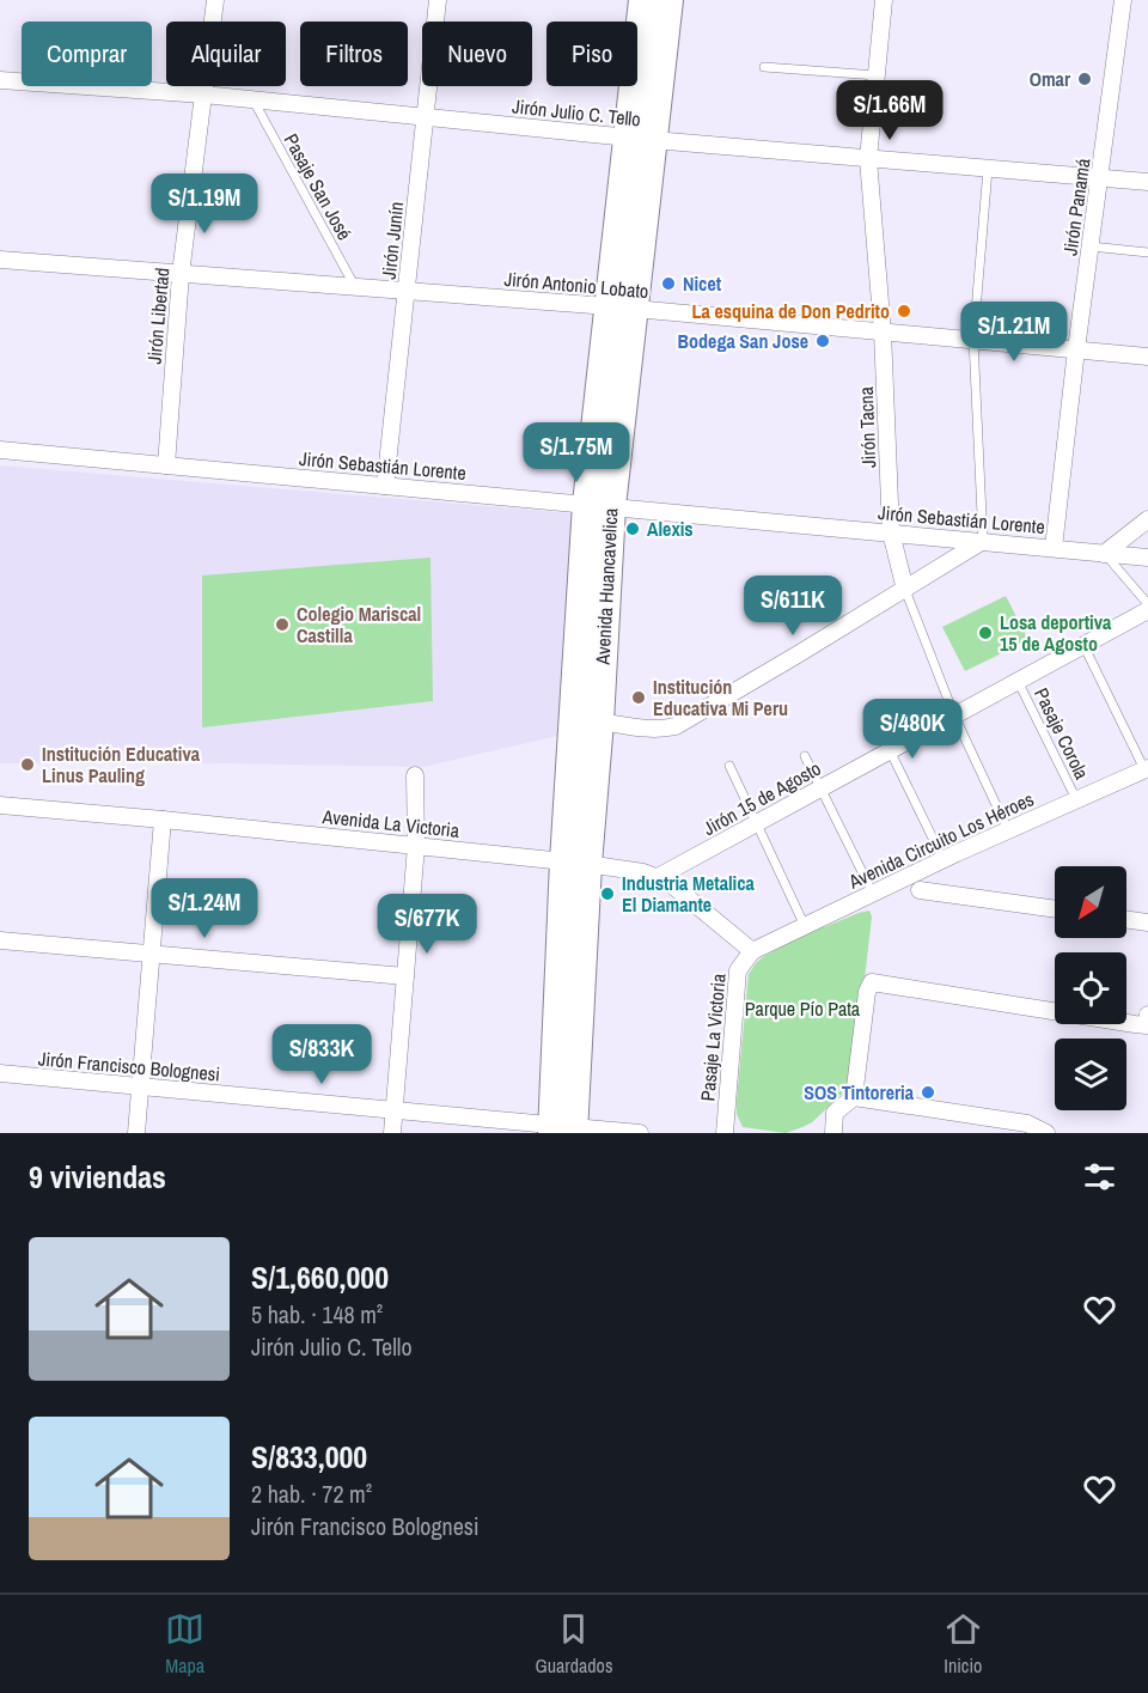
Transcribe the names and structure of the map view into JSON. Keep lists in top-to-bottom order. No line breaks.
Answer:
{"streets":{"highway":["Avenida Huancavelica"],"street":["Jirón Julio C. Tello","Jirón Panamá","Jirón Junín","Jirón Antonio Lobato","Jirón Libertad","Jirón Tacna","Jirón Sebastián Lorente","Jirón 15 de Agosto","Avenida La Victoria","Avenida Circuito Los Héroes","Pasaje La Victoria","Jirón Francisco Bolognesi"],"lane":["Pasaje San José","Pasaje Corola"]},"crossings":[["Jirón Julio C. Tello","Pasaje San José"],["Jirón Julio C. Tello","Jirón Panamá"],["Jirón Julio C. Tello","Jirón Junín"],["Jirón Julio C. Tello","Jirón Libertad"],["Jirón Julio C. Tello","Jirón Tacna"],["Jirón Julio C. Tello","Avenida Huancavelica"],["Pasaje San José","Jirón Antonio Lobato"],["Jirón Panamá","Jirón Antonio Lobato"],["Jirón Panamá","Jirón Sebastián Lorente"],["Jirón Junín","Jirón Antonio Lobato"],["Jirón Junín","Jirón Sebastián Lorente"],["Jirón Antonio Lobato","Jirón Libertad"],["Jirón Antonio Lobato","Jirón Tacna"],["Jirón Antonio Lobato","Avenida Huancavelica"],["Jirón Libertad","Jirón Sebastián Lorente"],["Jirón Tacna","Jirón Sebastián Lorente"],["Jirón Tacna","Jirón 15 de Agosto"],["Jirón Tacna","Avenida Circuito Los Héroes"],["Jirón Sebastián Lorente","Avenida Huancavelica"],["Avenida Huancavelica","Avenida La Victoria"],["Avenida Huancavelica","Jirón Francisco Bolognesi"],["Pasaje Corola","Jirón 15 de Agosto"],["Pasaje Corola","Avenida Circuito Los Héroes"],["Jirón 15 de Agosto","Avenida La Victoria"],["Avenida La Victoria","Avenida Circuito Los Héroes"],["Avenida La Victoria","Pasaje La Victoria"],["Avenida Circuito Los Héroes","Pasaje La Victoria"]],"parks":["Parque Pío Pata"],"places":["Omar","Nicet","La esquina de Don Pedrito","Bodega San Jose","Alexis","Colegio Mariscal Castilla","Losa deportiva 15 de Agosto","Institución Educativa Mi Peru","Institución Educativa Linus Pauling","Industria Metalica El Diamante","SOS Tintoreria"],"north":"bottom left","page":{"chip":["Comprar","Alquilar","Filtros","Nuevo","Piso"],"price":["S/1.66M","S/1.19M","S/1.21M","S/1.75M","S/611K","S/480K","S/1.24M","S/677K","S/833K"],"heading":"9 viviendas","list":[{"name":"S/1,660,000","note":"5 hab. · 148 m² · Jirón Julio C. Tello"},{"name":"S/833,000","note":"2 hab. · 72 m² · Jirón Francisco Bolognesi"}],"tabs":["Mapa","Guardados","Inicio"]}}
